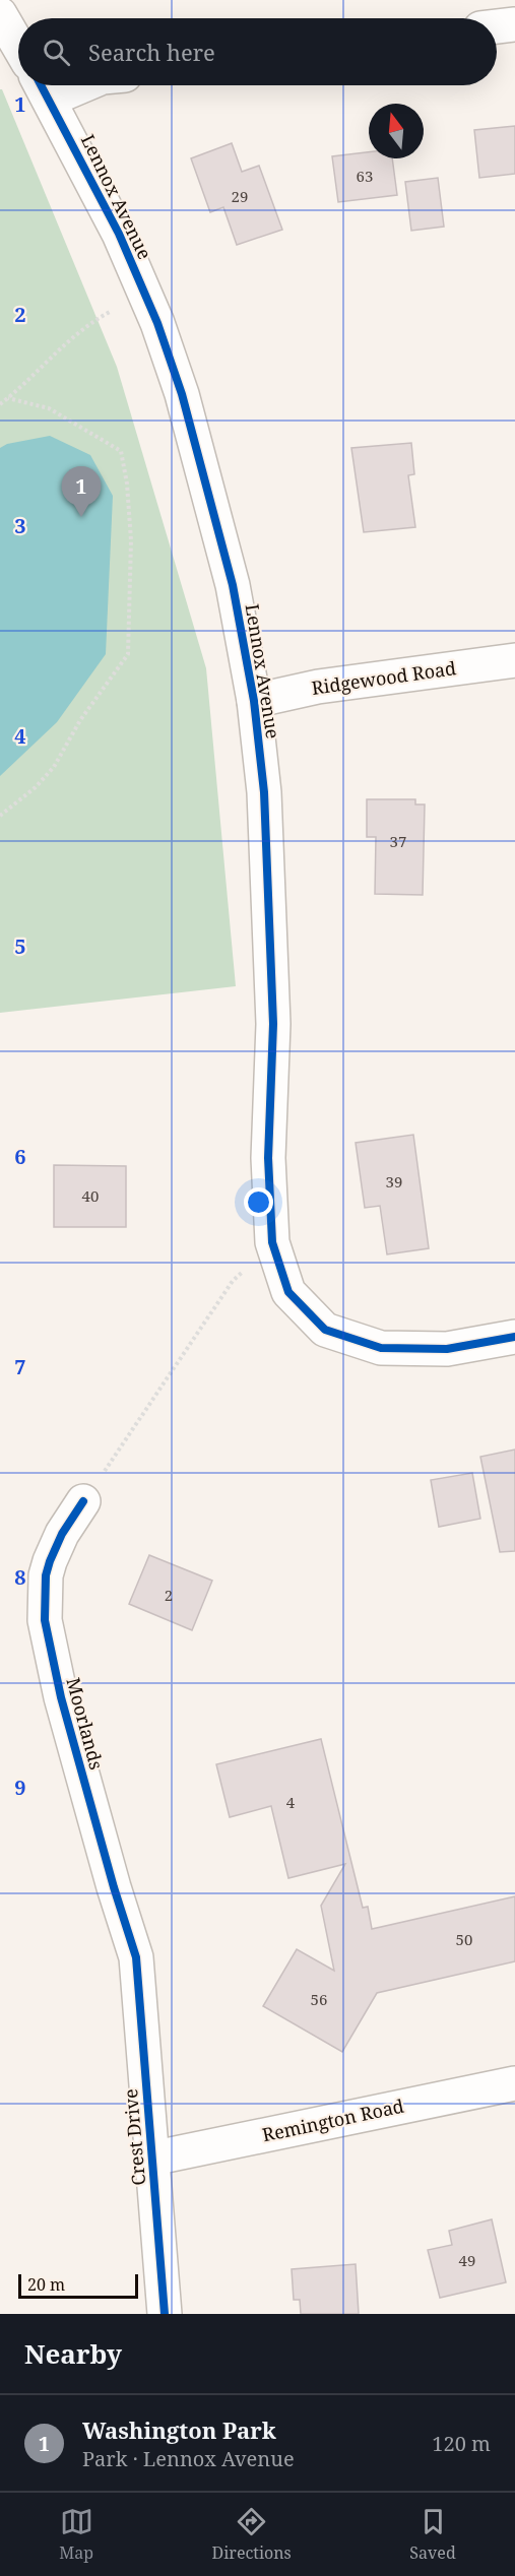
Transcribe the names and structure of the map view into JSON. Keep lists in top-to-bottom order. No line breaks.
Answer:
{"streets":{"street":["Lennox Avenue","Ridgewood Road","Moorlands","Remington Road","Crest Drive"]},"crossings":[["Lennox Avenue","Ridgewood Road"],["Moorlands","Crest Drive"],["Remington Road","Crest Drive"]],"house_numbers":["63","29","37","39","40","2","4","50","56","49"],"scale_bar":"20 m","north":"top","page":{"search":"Search here","pins":"1","scale":"20 m","heading":"Nearby","list":[{"mark":"1","name":"Washington Park","note":"Park · Lennox Avenue","value":"120 m"}],"nav":["Map","Directions","Saved"]},"grid":{"rows":["1","2","3","4","5","6","7","8","9"]}}
